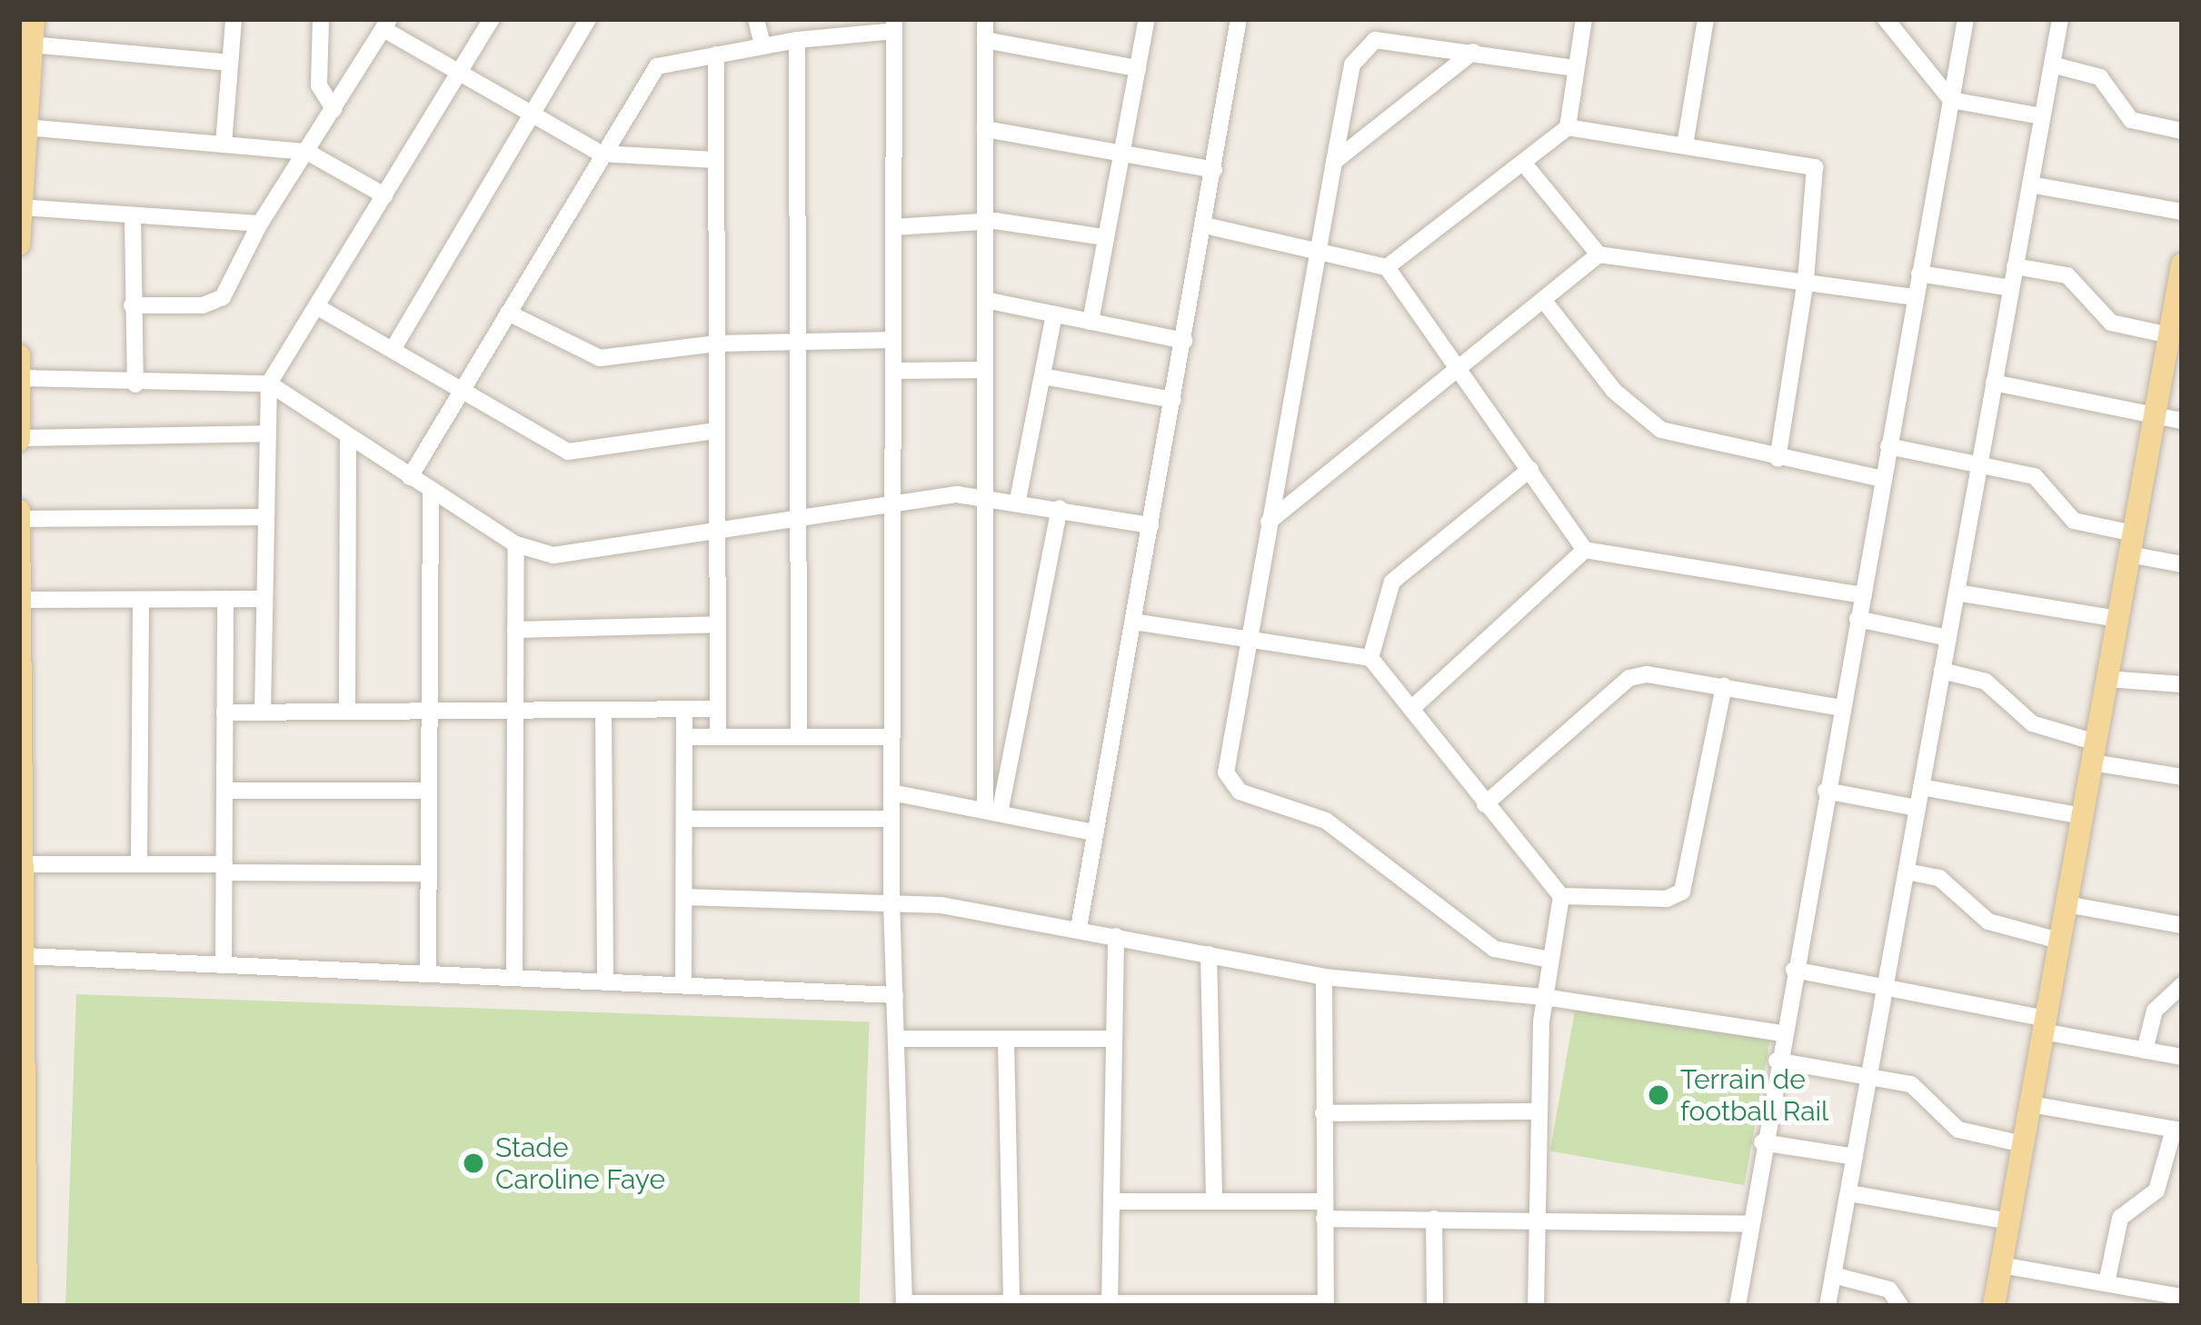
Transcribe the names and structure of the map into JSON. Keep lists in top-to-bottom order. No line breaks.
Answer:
{"places":["Terrain de football Rail","Stade Caroline Faye"]}
